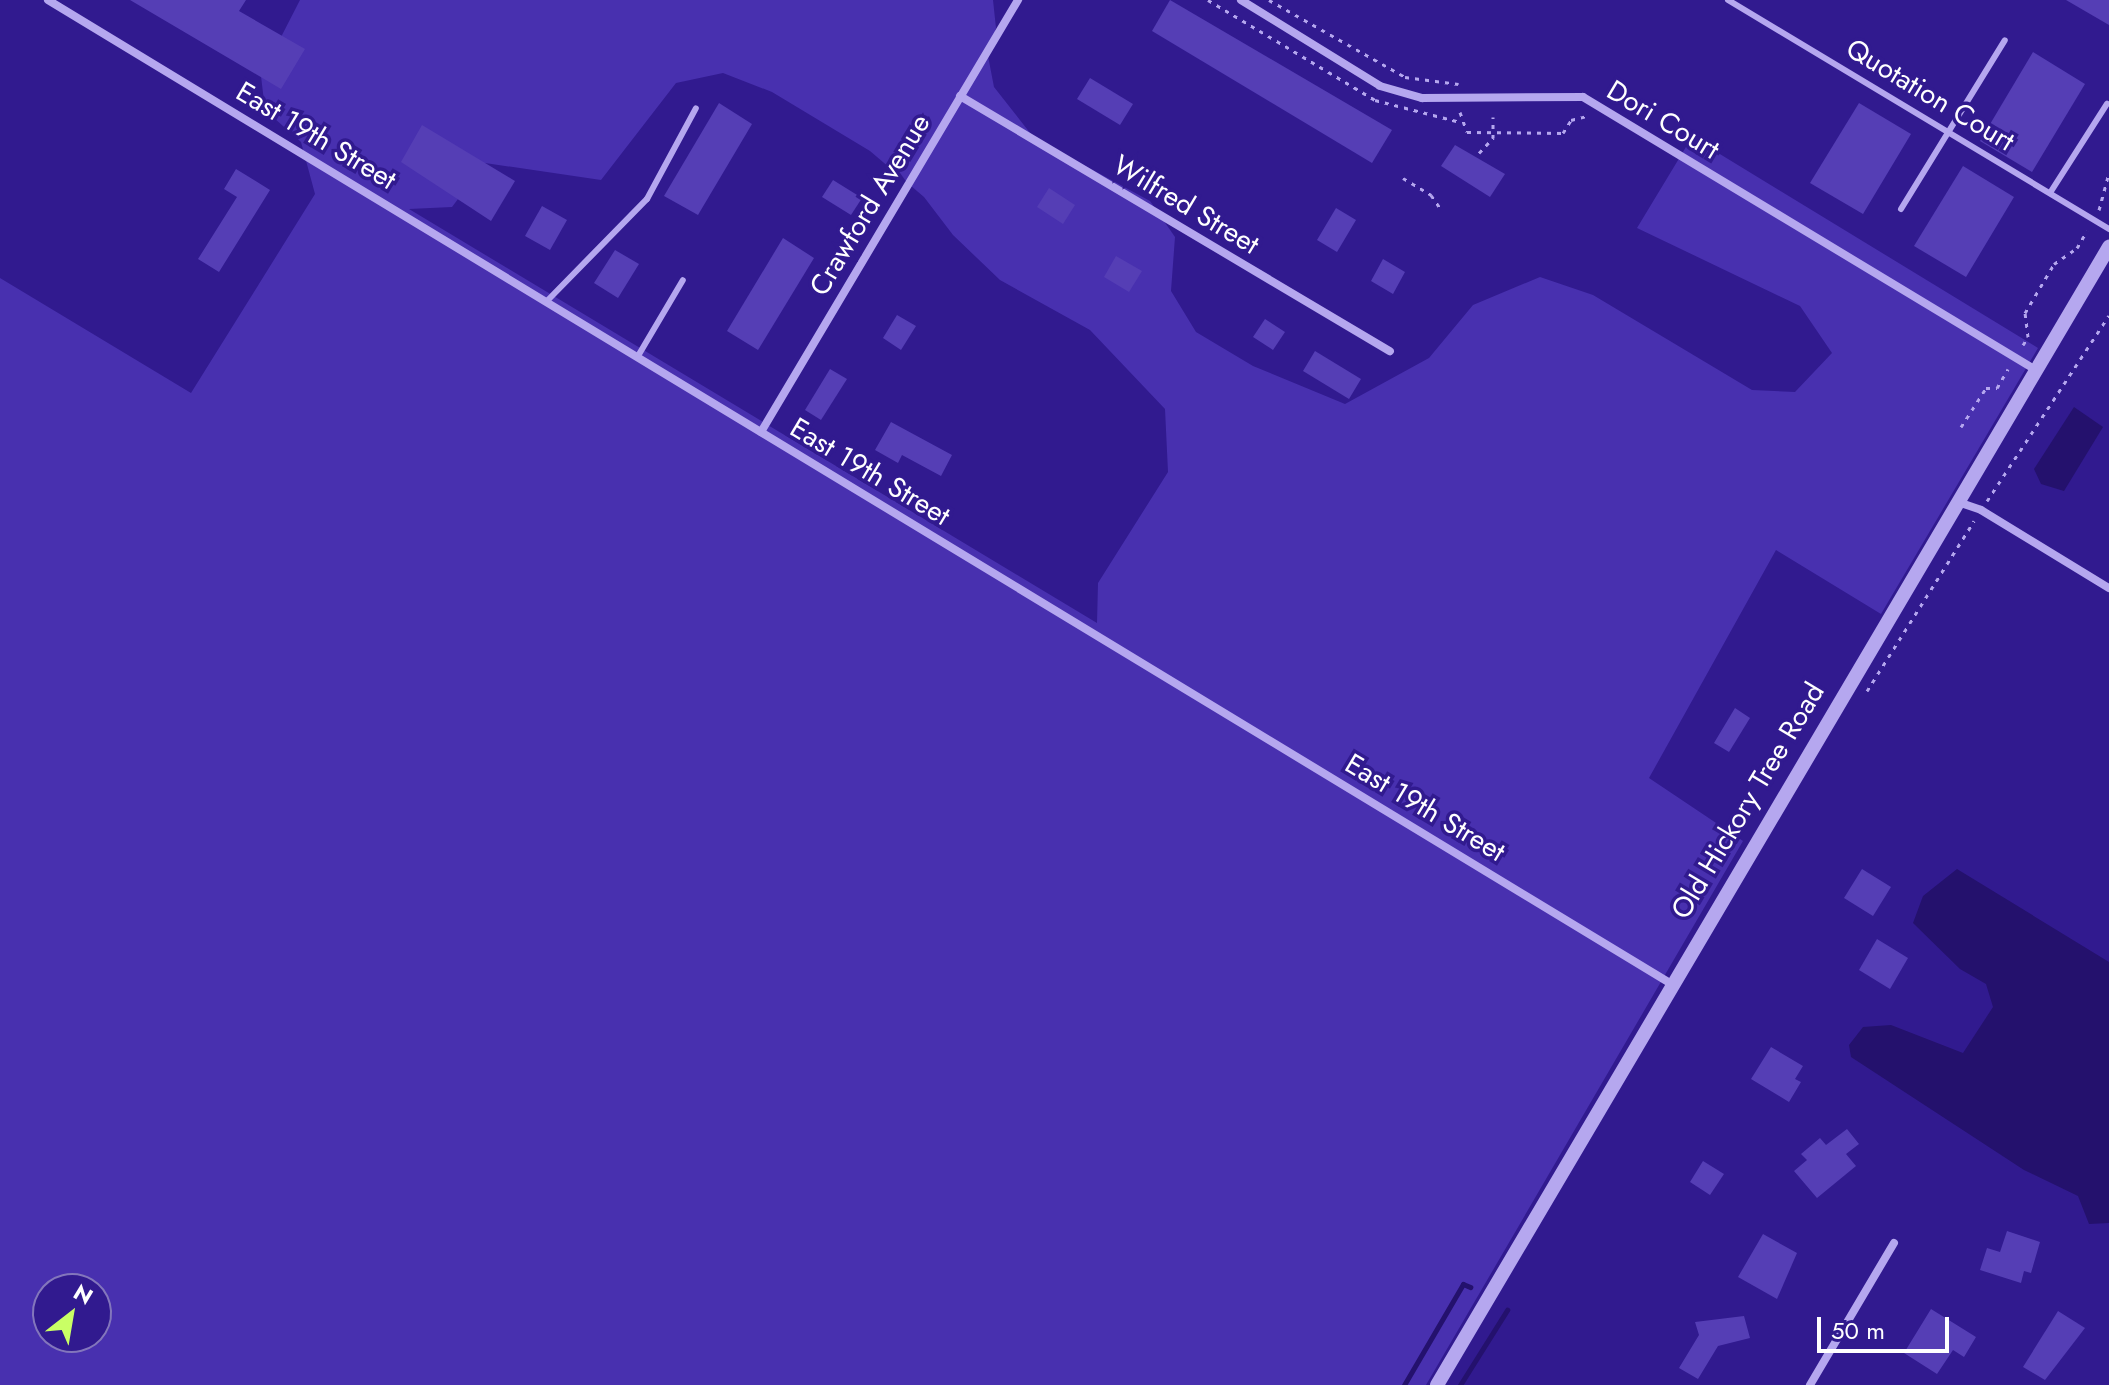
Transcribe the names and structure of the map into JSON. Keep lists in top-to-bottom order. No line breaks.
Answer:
{"streets":{"street":["Dori Court","East 19th Street","Crawford Avenue","Wilfred Street","Old Hickory Tree Road"],"lane":["Quotation Court"]},"crossings":[["Dori Court","Old Hickory Tree Road"],["East 19th Street","Crawford Avenue"],["East 19th Street","Old Hickory Tree Road"],["Crawford Avenue","Wilfred Street"]],"scale_bar":"50 m","north":"top right"}
